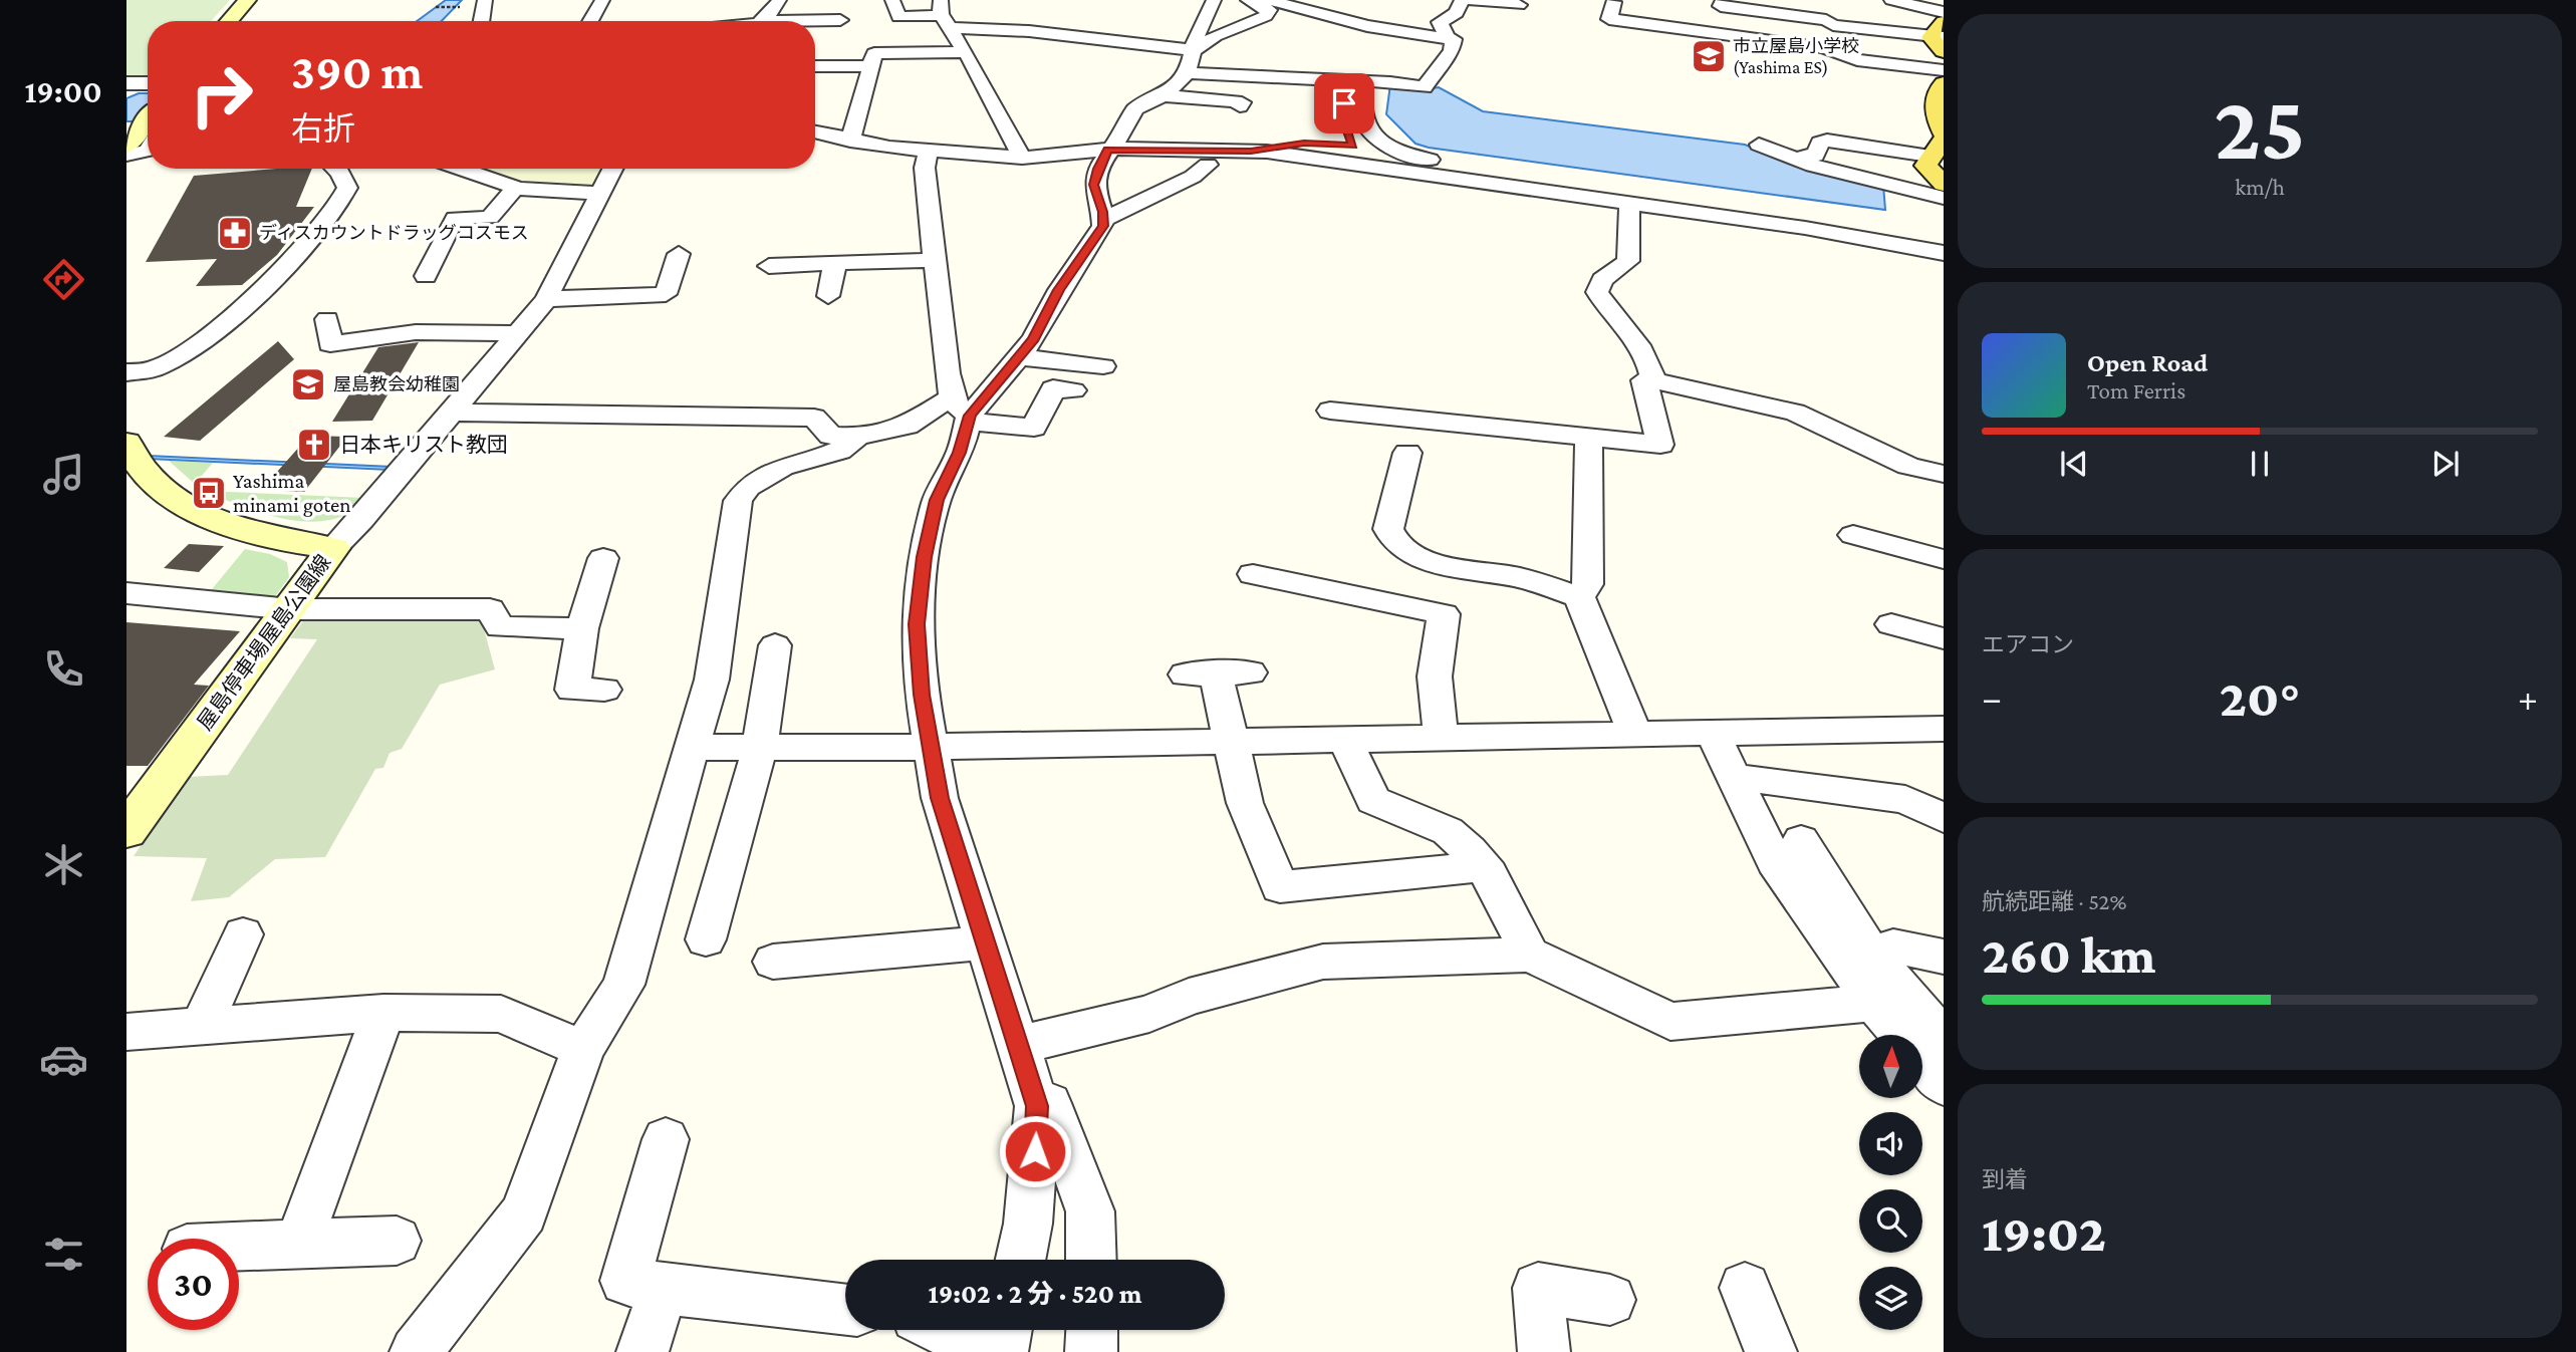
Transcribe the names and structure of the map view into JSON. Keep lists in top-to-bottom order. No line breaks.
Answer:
{"streets":{"main road":["屋島停車場屋島公園線"]},"places":{"school or university":["市立屋島小学校 (Yashima ES)","屋島教会幼稚園"],"pharmacy":["ディスカウントドラッグコスモス"],"church":["日本キリスト教団"],"bus stop":["Yashima minami goten"]},"north":"top","page":{"tabs":"19:00","tile":[["25","km/h"],"エアコン",["航続距離 · 52%","260 km"],["到着","19:02"]],"turn":["390 m","右折"],"song":["Open Road","Tom Ferris"],"heat":["−","20°","+"],"limit":"30","trip":"19:02 · 2 分 · 520 m"}}
